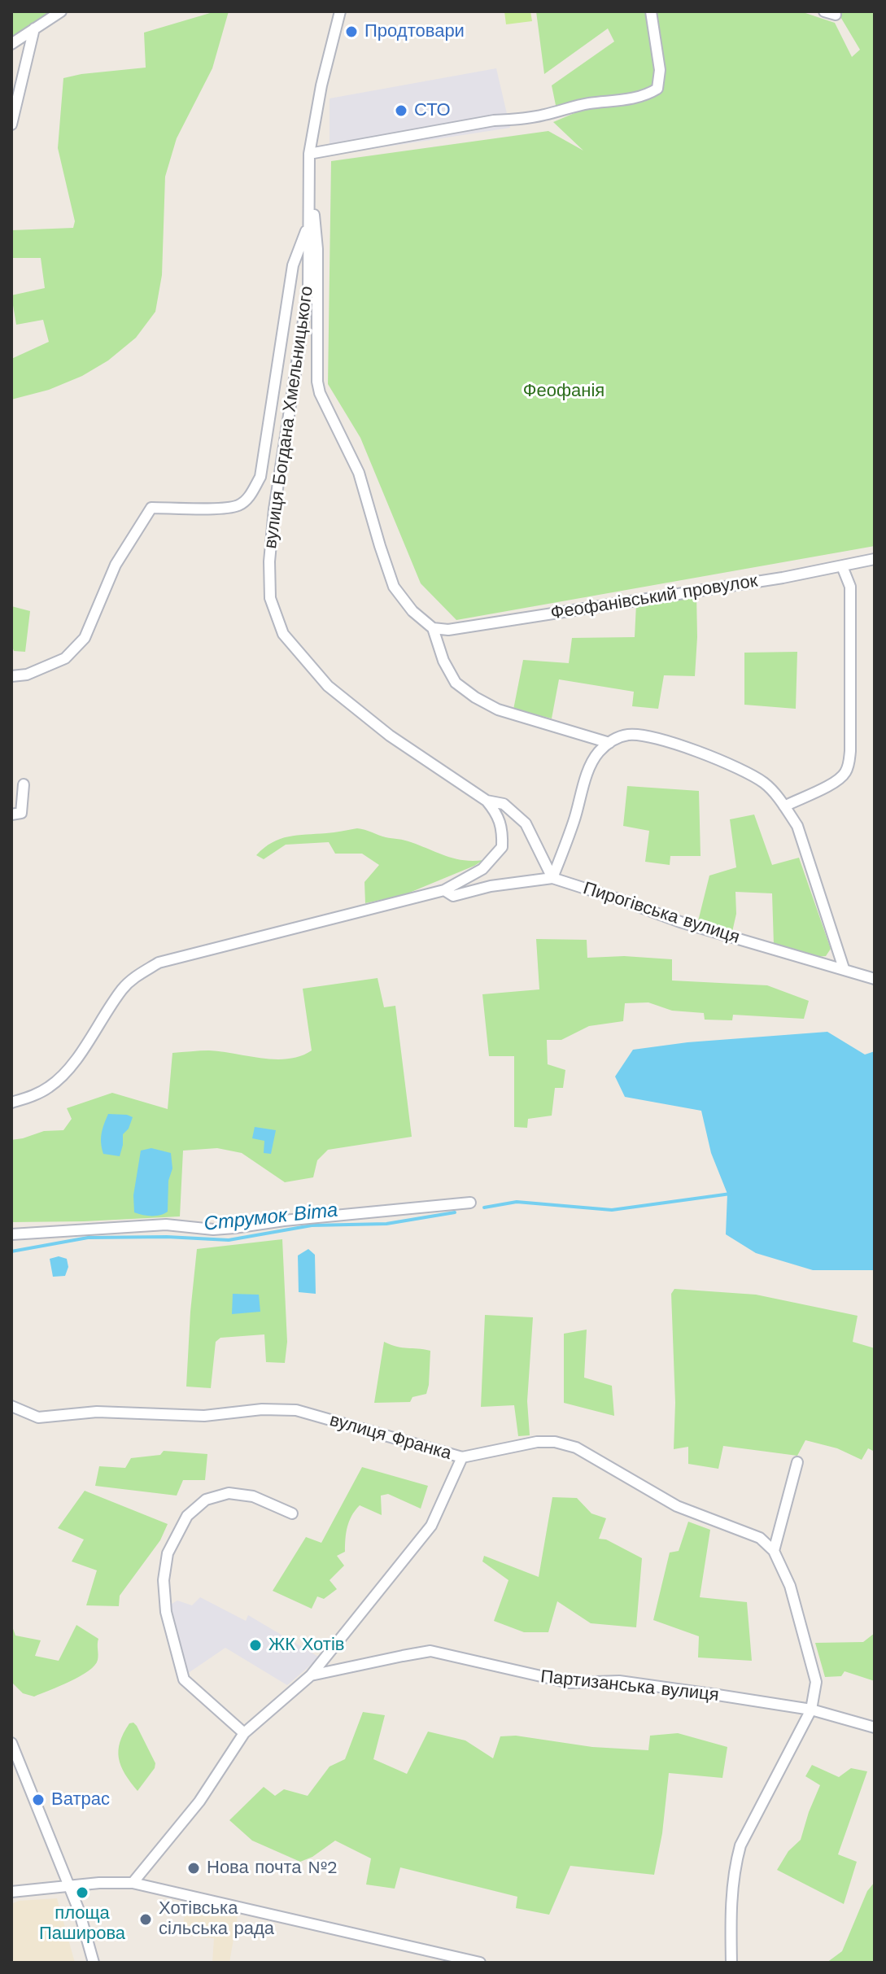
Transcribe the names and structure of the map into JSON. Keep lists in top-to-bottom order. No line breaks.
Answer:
{"streets":{"street":["вулиця Богдана Хмельницького","Феофанівський провулок","Пирогівська вулиця","вулиця Франка","Партизанська вулиця"]},"water":["Струмок Віта"],"parks":["Феофанія"],"places":["Продтовари","СТО","ЖК Хотів","Ватрас","Нова почта №2","площа Паширова","Хотівська сільська рада"]}
